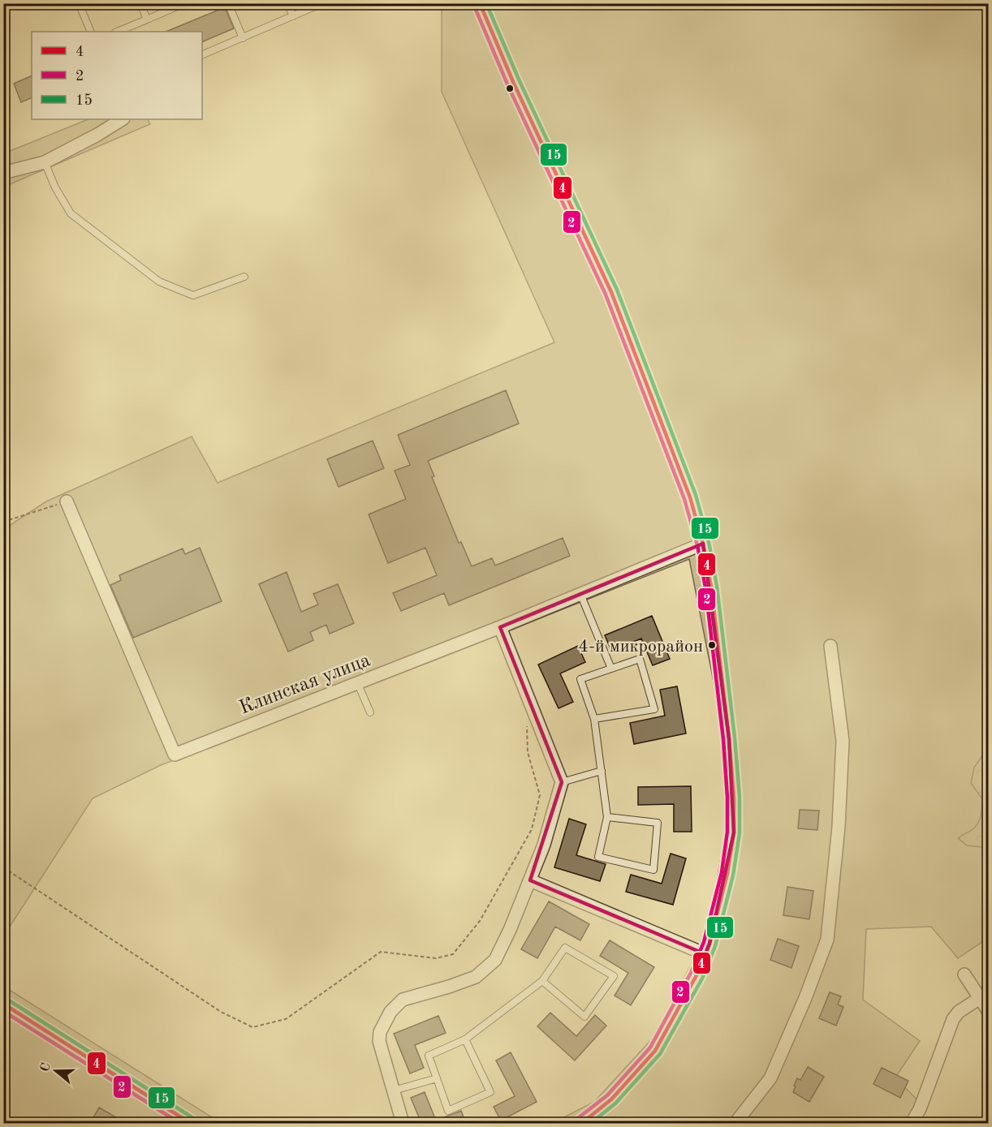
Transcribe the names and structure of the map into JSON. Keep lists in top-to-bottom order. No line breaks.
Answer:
{"streets":{"street":["Клинская улица"]},"places":["4-й микрорайон"],"lines":["transit line 4","transit line 15","transit line 2"],"legend":["4","2","15"],"north":"left"}
